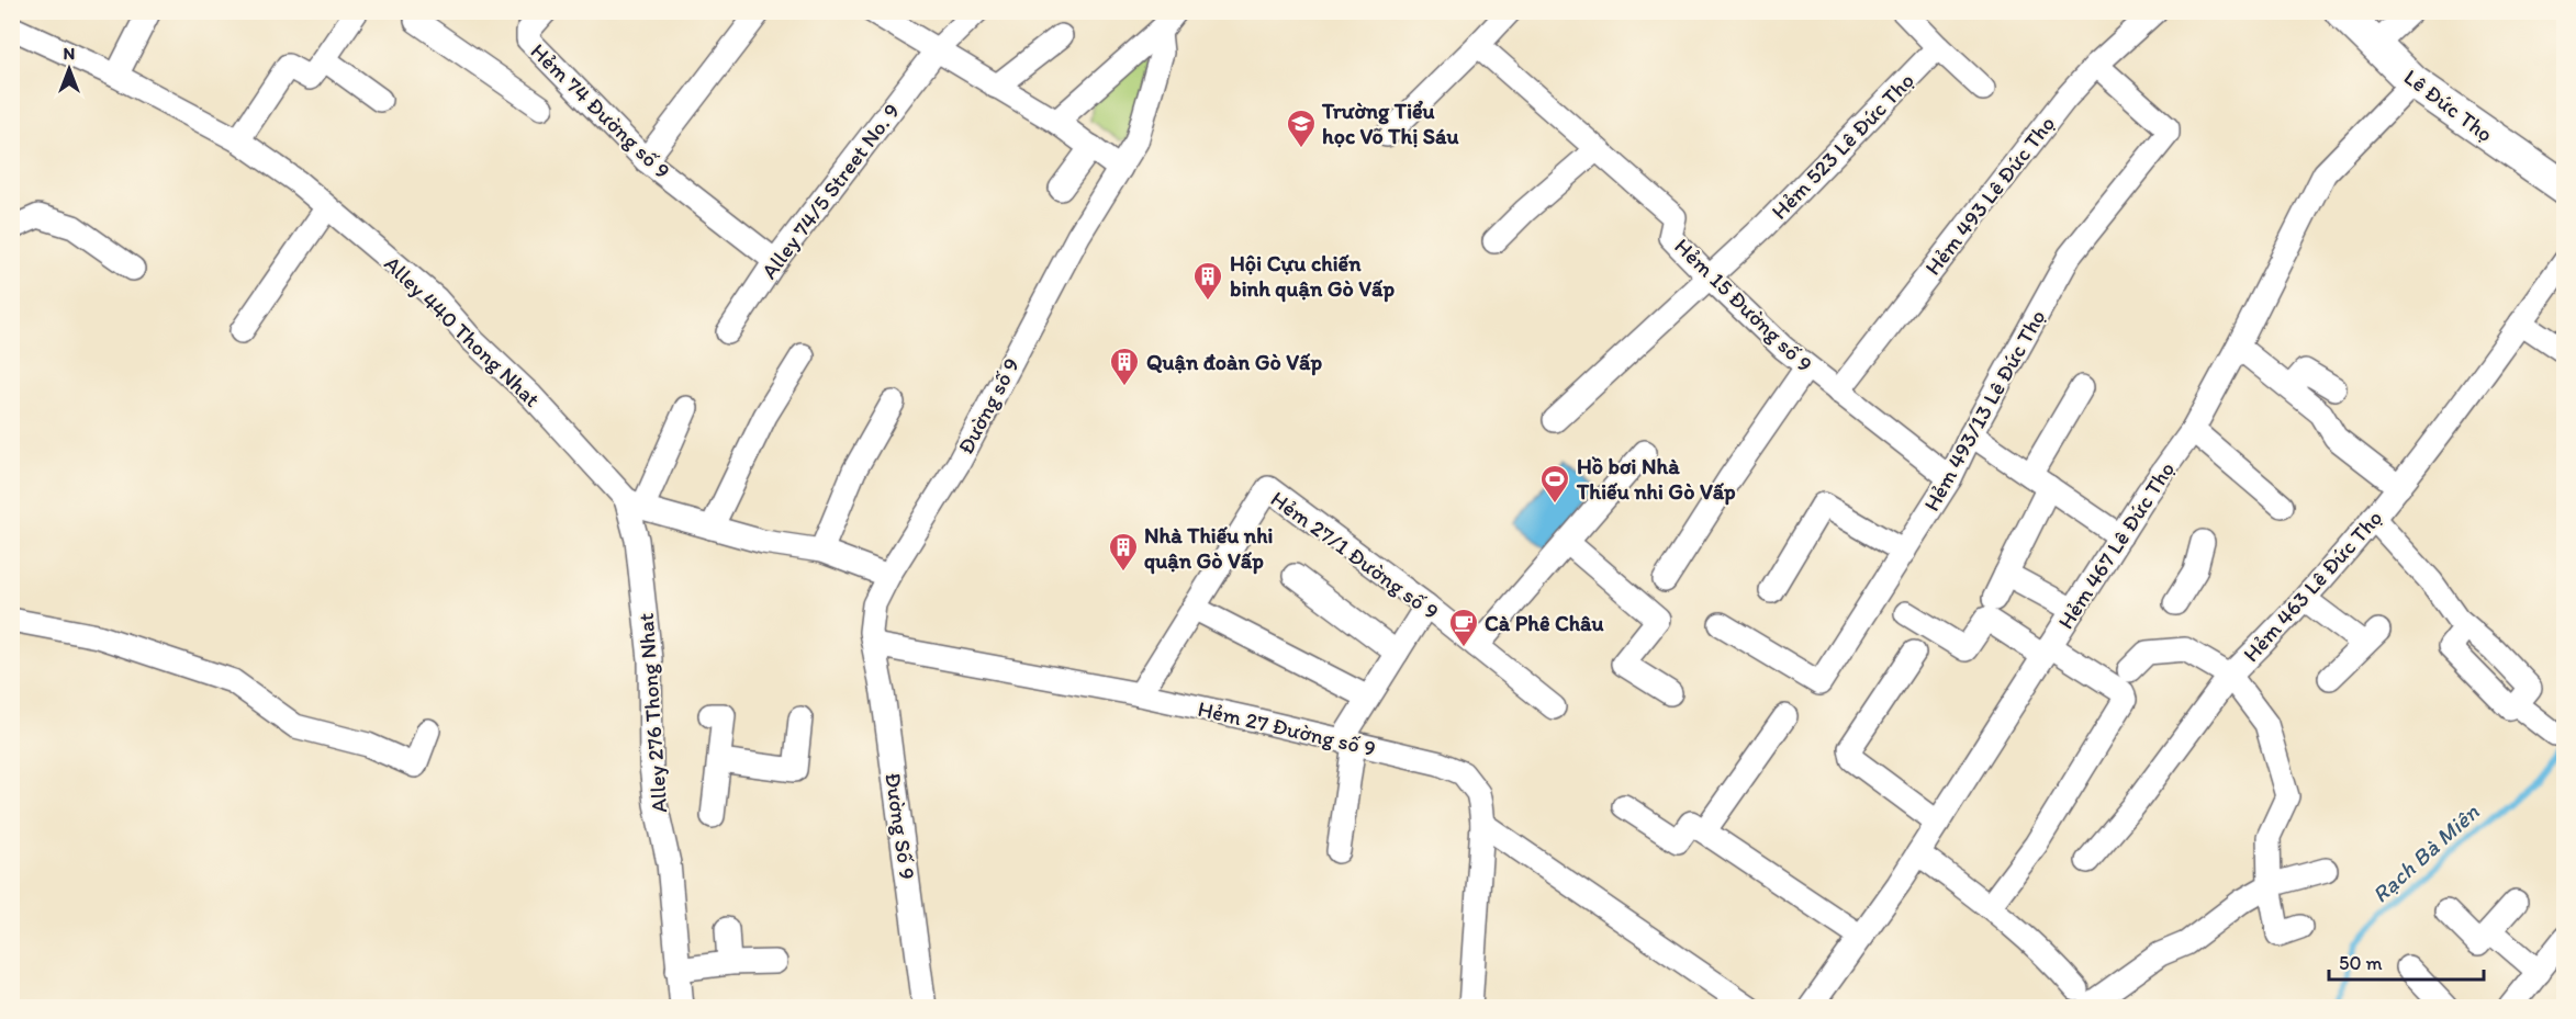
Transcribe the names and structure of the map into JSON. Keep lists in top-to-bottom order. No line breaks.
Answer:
{"streets":{"main road":["Lê Đức Thọ"],"street":["Hẻm 74 Đường số 9","Hẻm 523 Lê Đức Thọ","Alley 74/5 Street No. 9","Hẻm 493 Lê Đức Thọ","Hẻm 15 Đường số 9","Alley 440 Thong Nhat","Đường số 9","Hẻm 493/13 Lê Đức Thọ","Hẻm 467 Lê Đức Thọ","Hẻm 27/1 Đường số 9","Hẻm 463 Lê Đức Thọ","Alley 276 Thong Nhat","Hẻm 27 Đường số 9","Đường Số 9"]},"crossings":[["Lê Đức Thọ","Hẻm 467 Lê Đức Thọ"],["Hẻm 74 Đường số 9","Alley 74/5 Street No. 9"],["Hẻm 523 Lê Đức Thọ","Hẻm 15 Đường số 9"],["Hẻm 493 Lê Đức Thọ","Hẻm 15 Đường số 9"],["Hẻm 493 Lê Đức Thọ","Hẻm 493/13 Lê Đức Thọ"],["Hẻm 15 Đường số 9","Hẻm 493/13 Lê Đức Thọ"],["Alley 440 Thong Nhat","Alley 276 Thong Nhat"],["Đường số 9","Hẻm 27 Đường số 9"],["Đường số 9","Đường Số 9"],["Hẻm 27/1 Đường số 9","Hẻm 27 Đường số 9"],["Hẻm 27 Đường số 9","Đường Số 9"]],"water":["Rạch Bà Miên"],"places":{"school or university":["Trường Tiểu học Võ Thị Sáu"],"building":["Hội Cựu chiến binh quận Gò Vấp","Quận đoàn Gò Vấp","Nhà Thiếu nhi quận Gò Vấp"],"sports":["Hồ bơi Nhà Thiếu nhi Gò Vấp"],"cafe":["Cà Phê Châu"]},"scale_bar":"50 m","north":"top"}
